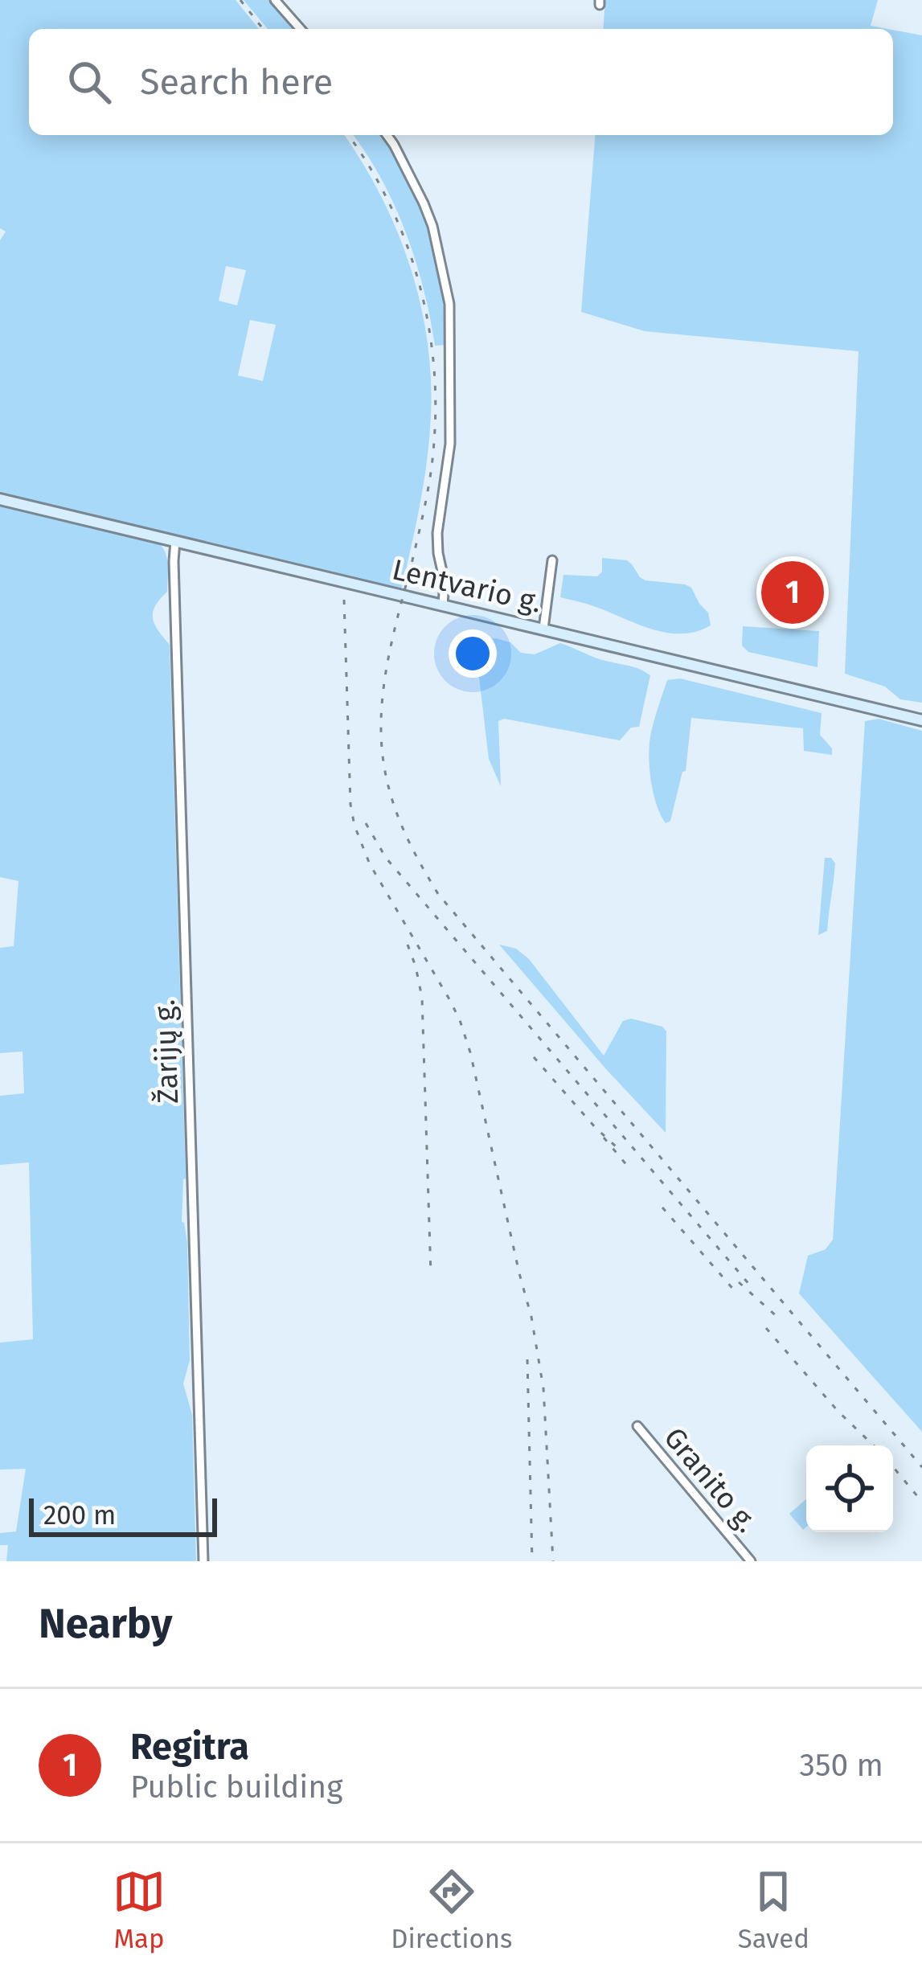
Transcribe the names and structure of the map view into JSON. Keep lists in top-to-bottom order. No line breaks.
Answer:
{"streets":{"main road":["Lentvario g."],"street":["Žarijų g.","Granito g."]},"crossings":[["Lentvario g.","Žarijų g."]],"scale_bar":"200 m","page":{"search":"Search here","pins":"1","scale":"200 m","heading":"Nearby","list":[{"mark":"1","name":"Regitra","note":"Public building","value":"350 m"}],"nav":["Map","Directions","Saved"]}}
